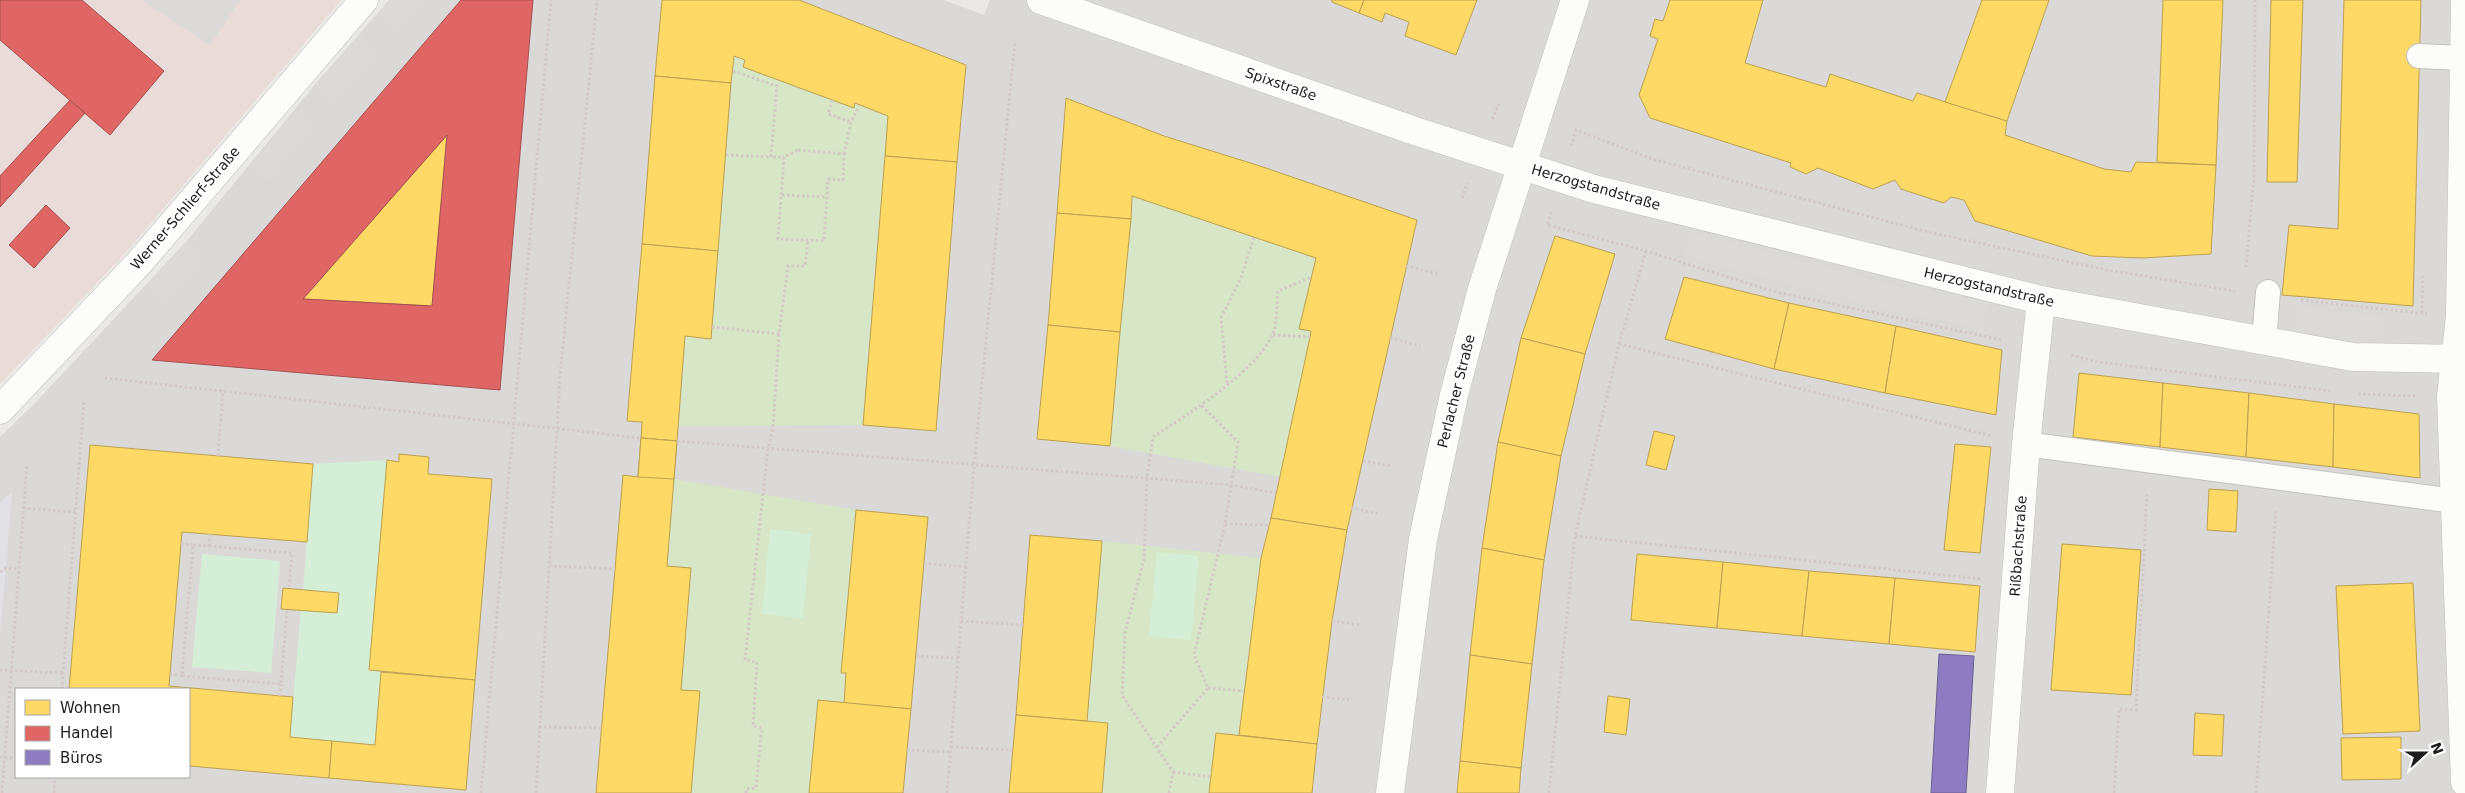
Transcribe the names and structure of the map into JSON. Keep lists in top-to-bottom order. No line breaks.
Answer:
{"streets":{"street":["Spixstraße","Herzogstandstraße","Werner-Schlierf-Straße","Perlacher Straße","Rißbachstraße"]},"crossings":[["Spixstraße","Herzogstandstraße"],["Spixstraße","Perlacher Straße"],["Herzogstandstraße","Perlacher Straße"],["Herzogstandstraße","Rißbachstraße"]],"legend":["Wohnen","Handel","Büros"],"north":"right"}
